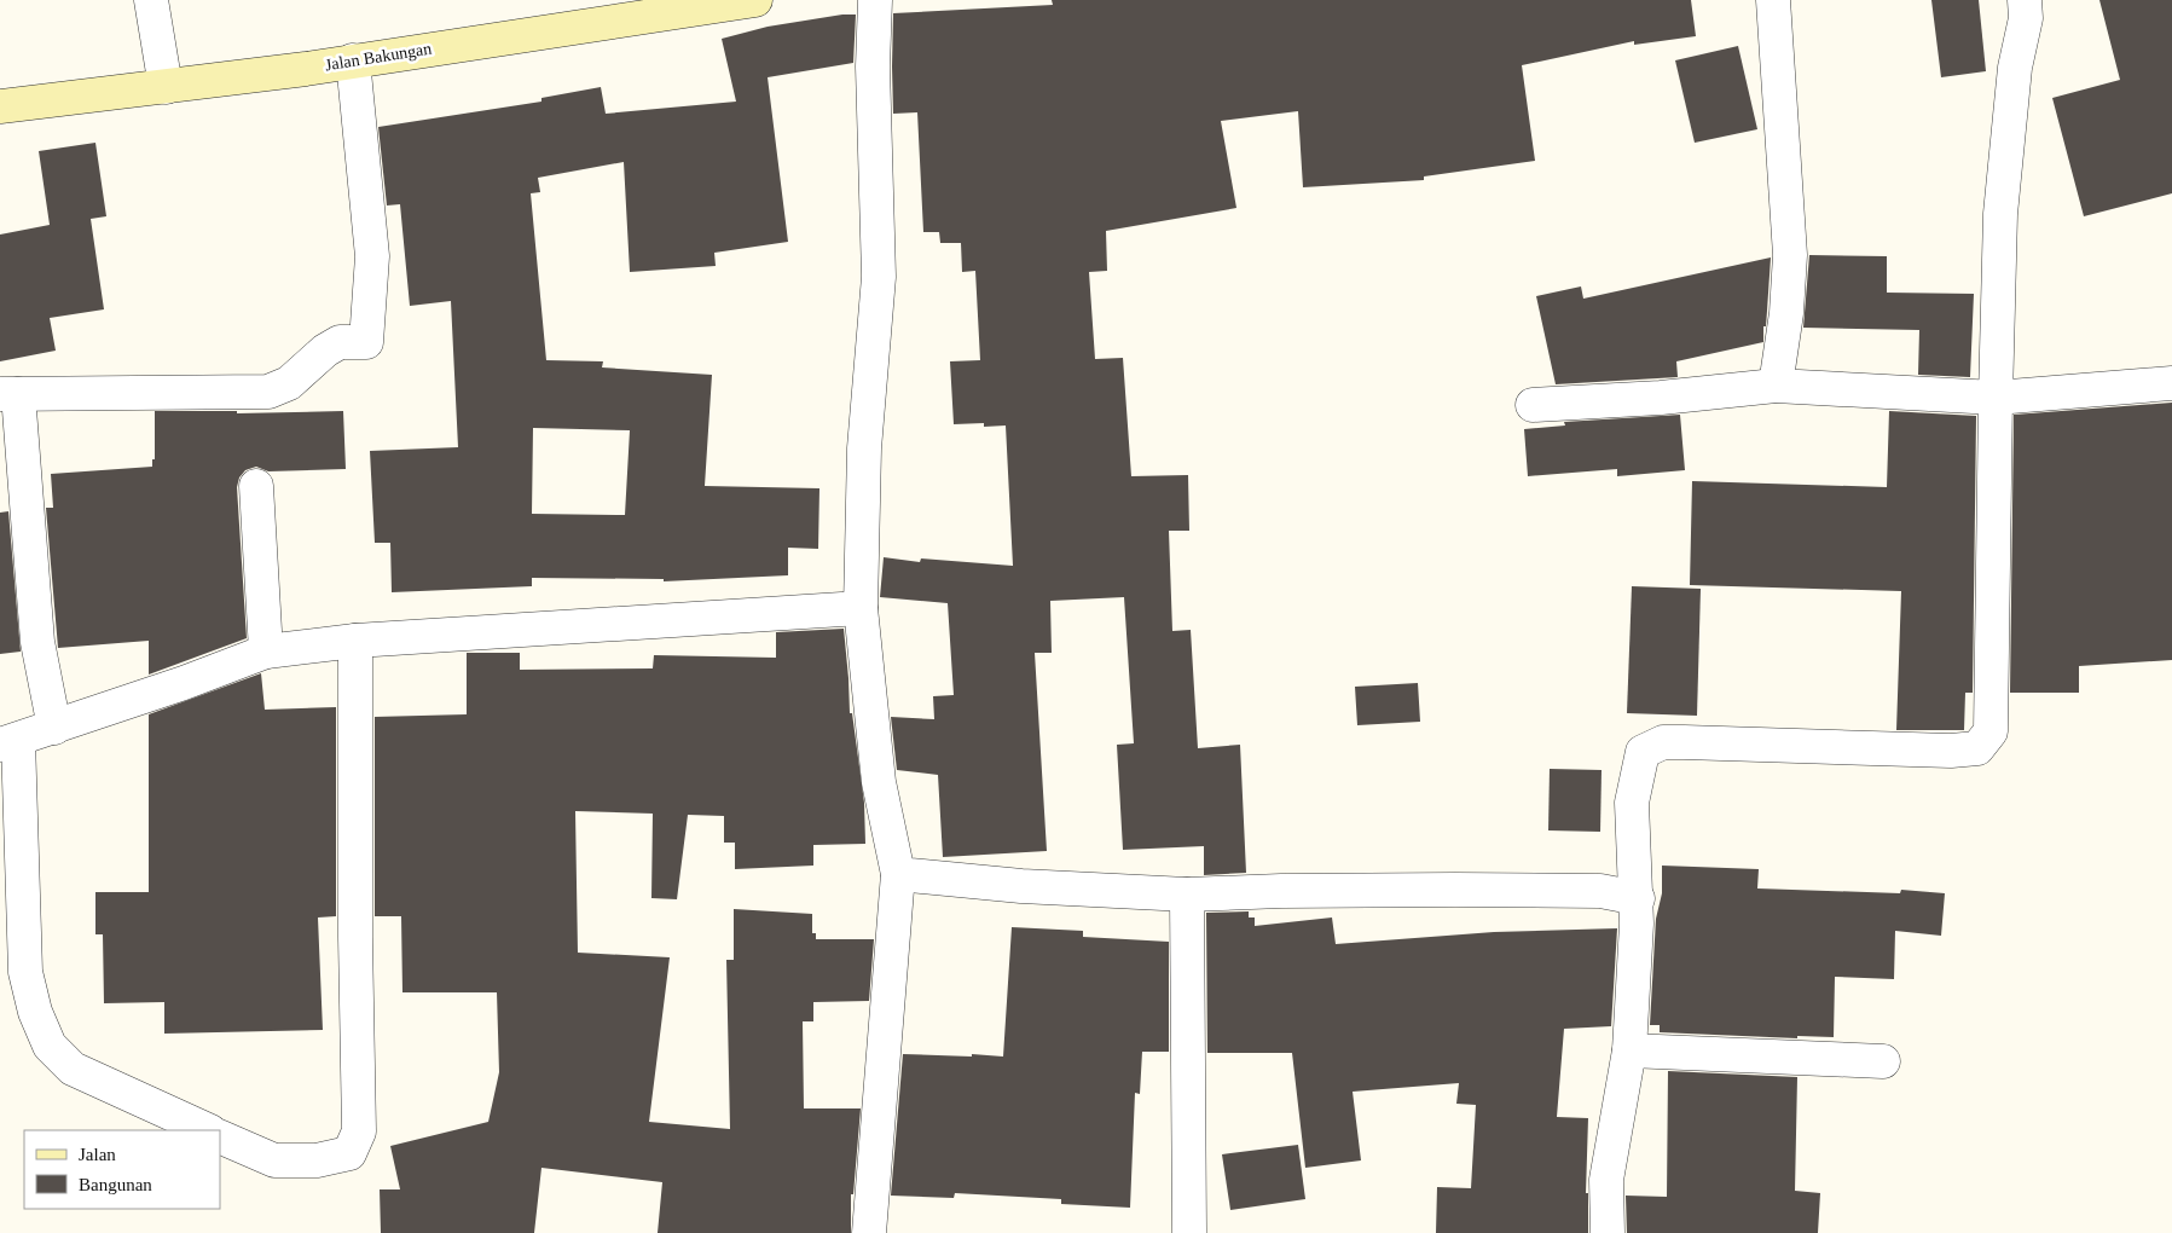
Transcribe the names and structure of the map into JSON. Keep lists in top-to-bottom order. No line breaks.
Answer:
{"streets":{"main road":["Jalan Bakungan"]},"legend":["Jalan","Bangunan"]}
